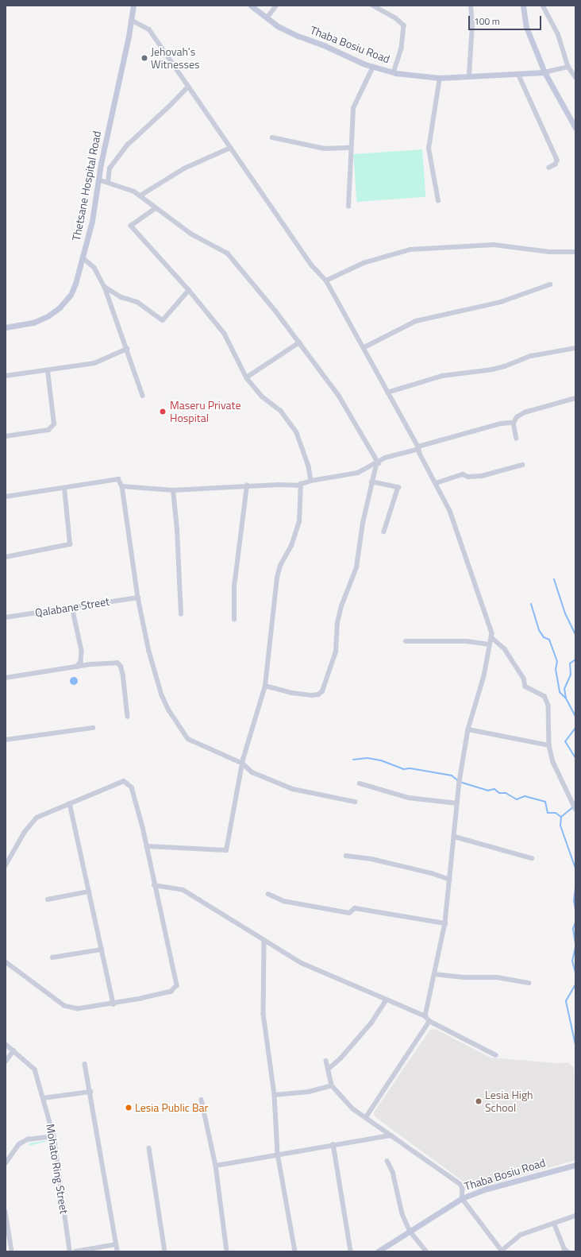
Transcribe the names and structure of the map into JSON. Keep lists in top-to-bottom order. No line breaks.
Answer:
{"streets":{"street":["Thaba Bosiu Road","Thetsane Hospital Road","Qalabane Street","Mohato Ring Street"]},"places":["Jehovah's Witnesses","Maseru Private Hospital","Lesia High School","Lesia Public Bar"],"scale_bar":"100 m"}
